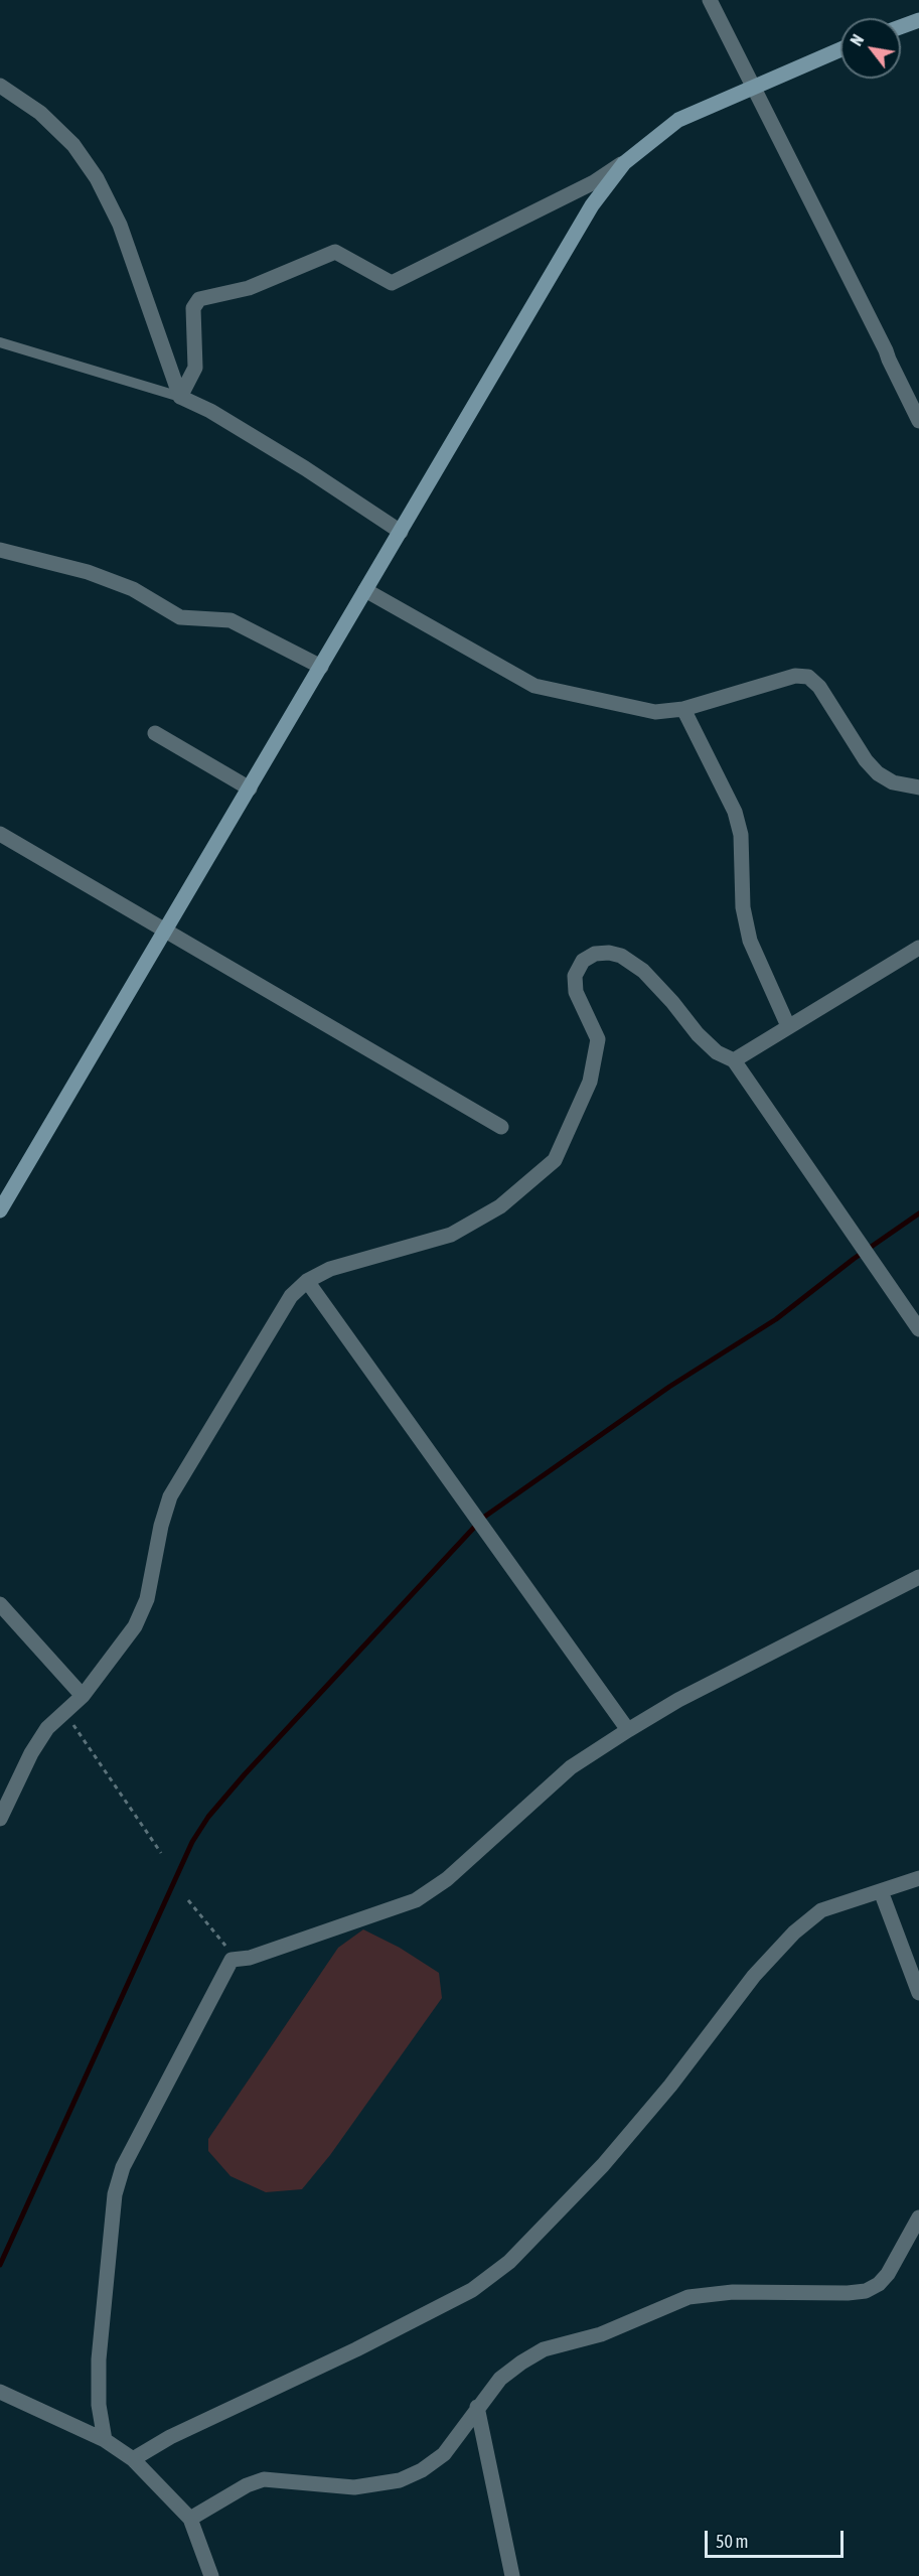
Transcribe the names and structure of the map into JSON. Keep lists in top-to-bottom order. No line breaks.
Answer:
{"scale_bar":"50 m","north":"top left"}
